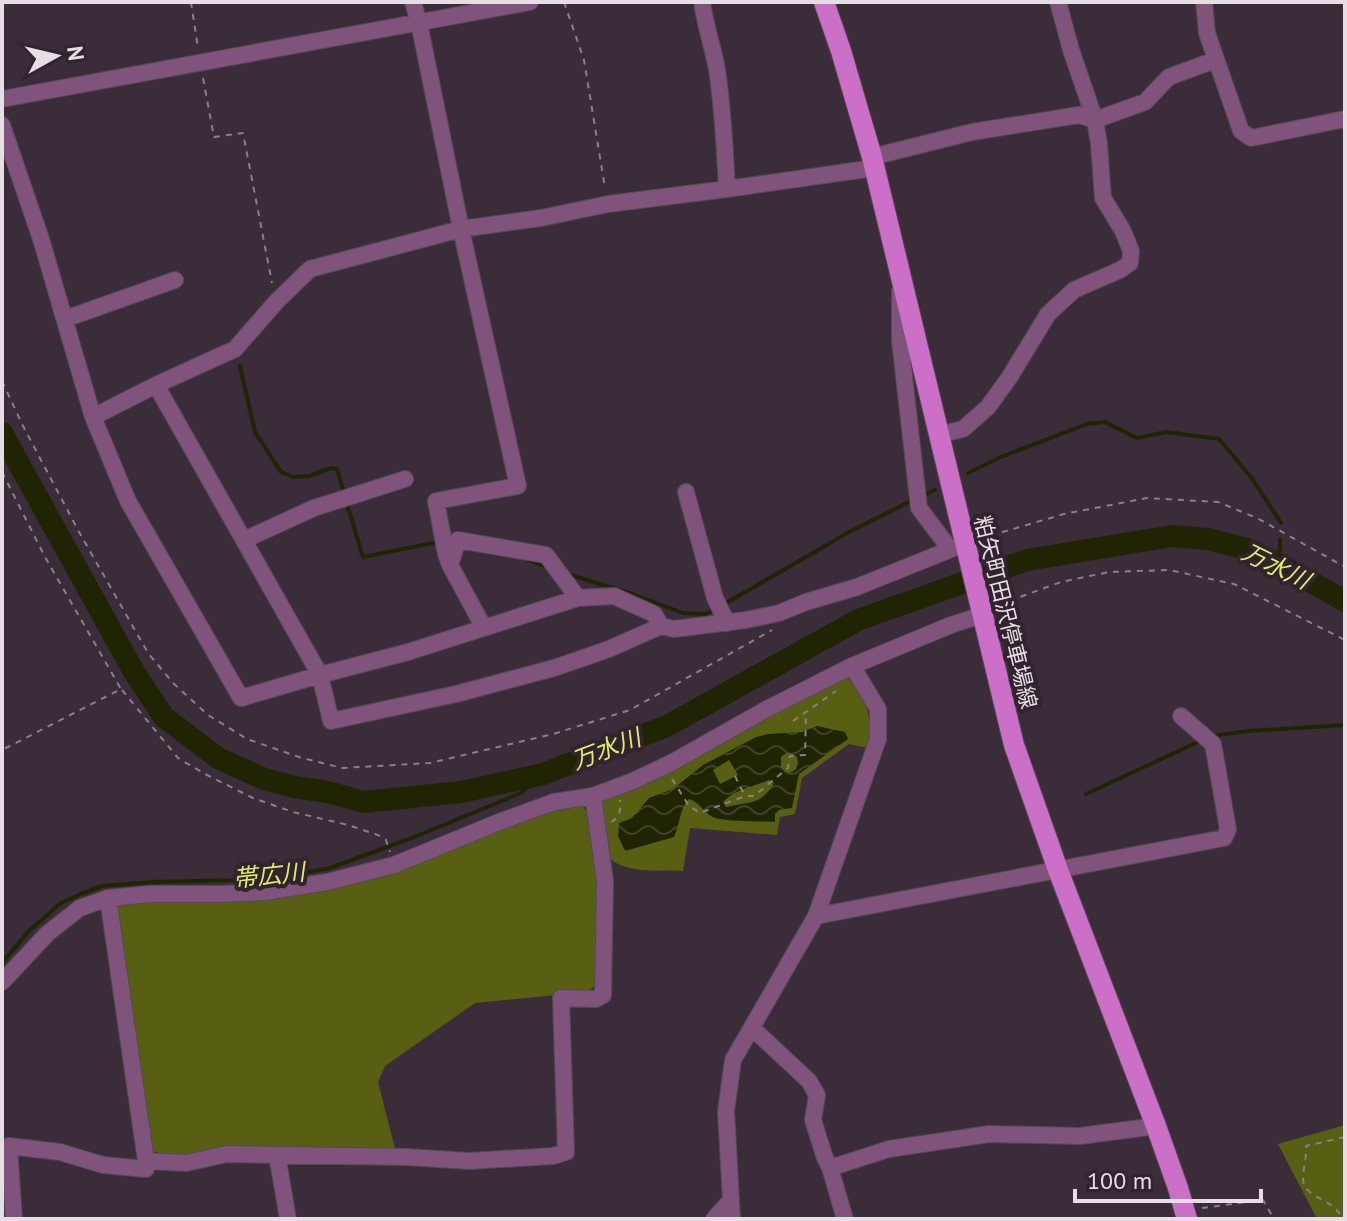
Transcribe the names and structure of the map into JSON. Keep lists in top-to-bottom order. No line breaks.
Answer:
{"streets":{"main road":["粕矢町田沢停車場線"]},"water":["万水川","帯広川"],"scale_bar":"100 m","north":"right"}
